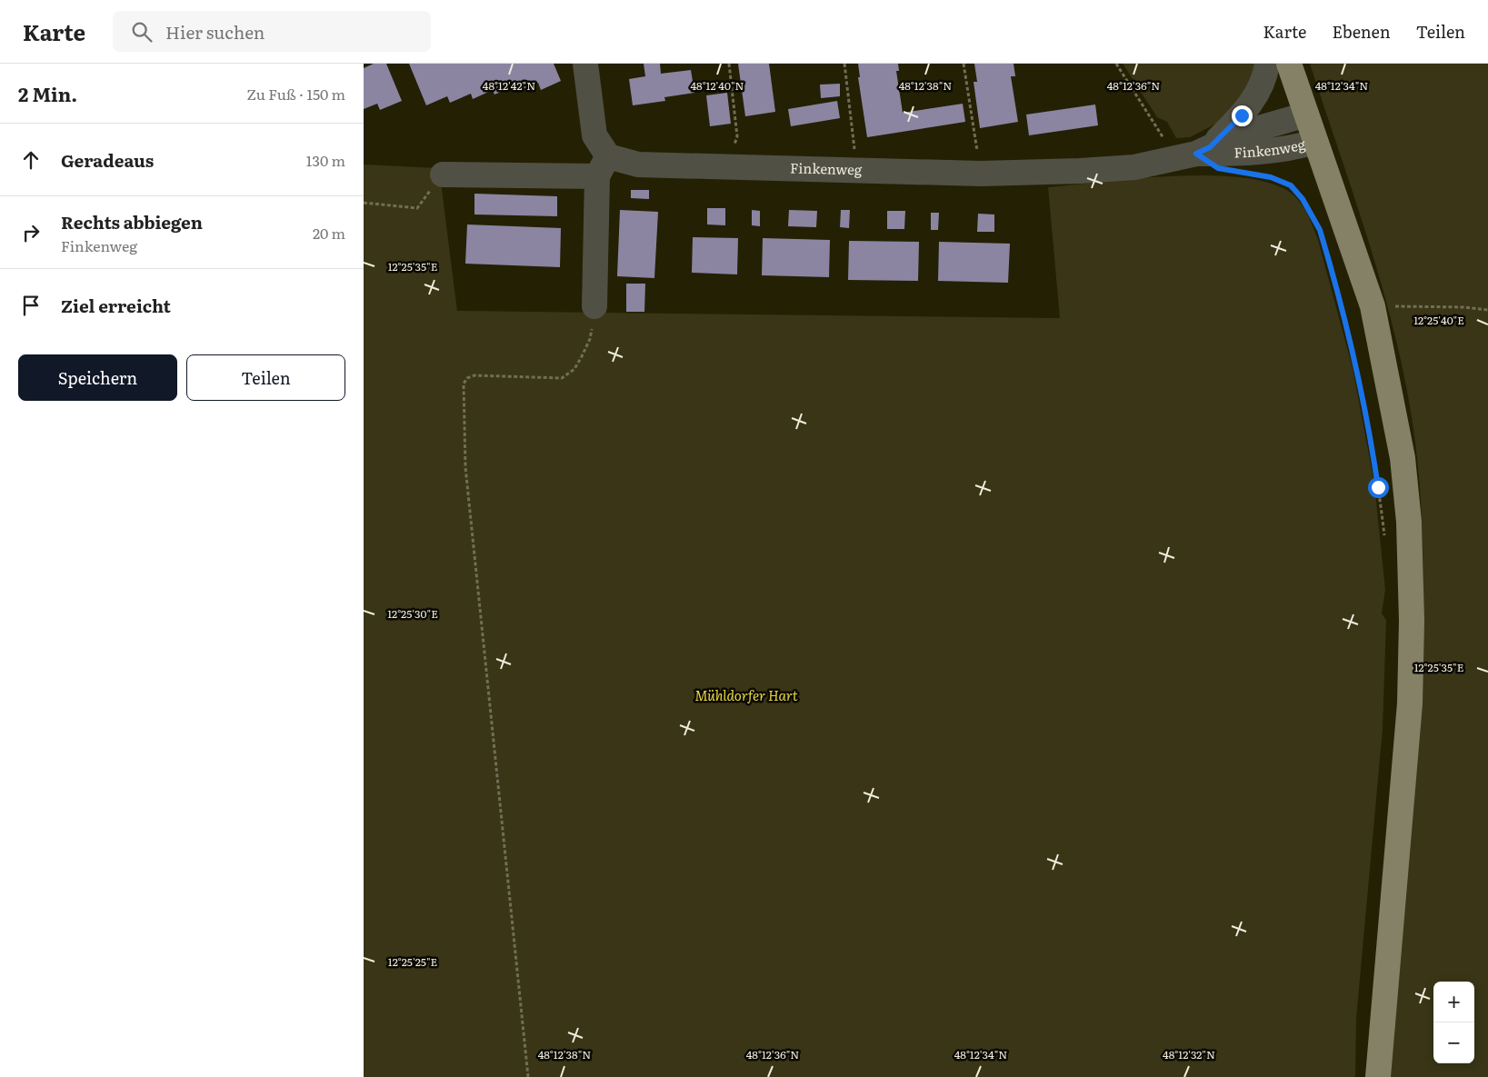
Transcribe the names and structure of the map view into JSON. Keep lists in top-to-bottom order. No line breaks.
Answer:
{"streets":{"street":["Finkenweg"]},"parks":["Mühldorfer Hart"],"page":{"header":"Karte","search":"Hier suchen","nav":["Karte","Ebenen","Teilen"],"heading":["2 Min.","Zu Fuß · 150 m"],"list":[["Geradeaus","130 m"],["Rechts abbiegen","Finkenweg","20 m"],"Ziel erreicht"],"buttons":["Speichern","Teilen"],"map_buttons":["+","−"]},"coordinates":["48°12'40\"N","48°12'38\"N","48°12'36\"N","48°12'34\"N","48°12'42\"N","12°25'35\"E","12°25'40\"E","12°25'30\"E","12°25'25\"E","48°12'32\"N"]}
